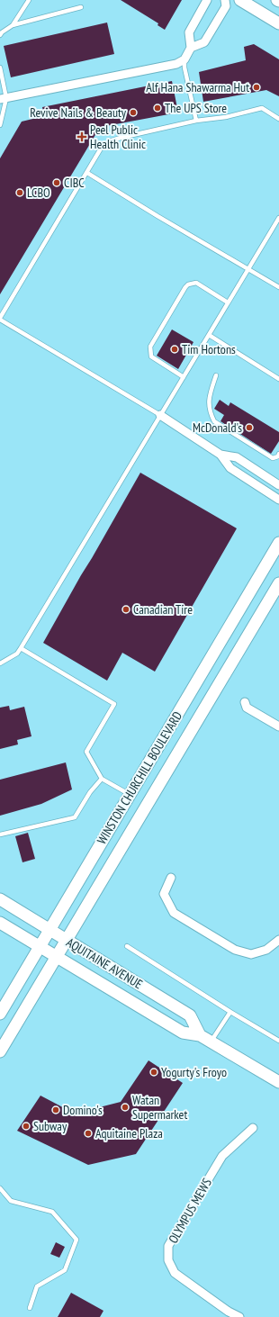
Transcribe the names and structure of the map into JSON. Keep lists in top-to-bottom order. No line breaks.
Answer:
{"streets":{"main road":["WINSTON CHURCHILL BOULEVARD","AQUITAINE AVENUE"],"street":["OLYMPUS MEWS"]},"crossings":[["WINSTON CHURCHILL BOULEVARD","AQUITAINE AVENUE"]],"places":{"other":["Alf Hana Shawarma Hut","The UPS Store","Revive Nails & Beauty","CIBC","LCBO","Tim Hortons","McDonald's","Canadian Tire","Yogurty's Froyo","Watan Supermarket","Domino's","Subway","Aquitaine Plaza"],"health":["Peel Public Health Clinic"]}}
